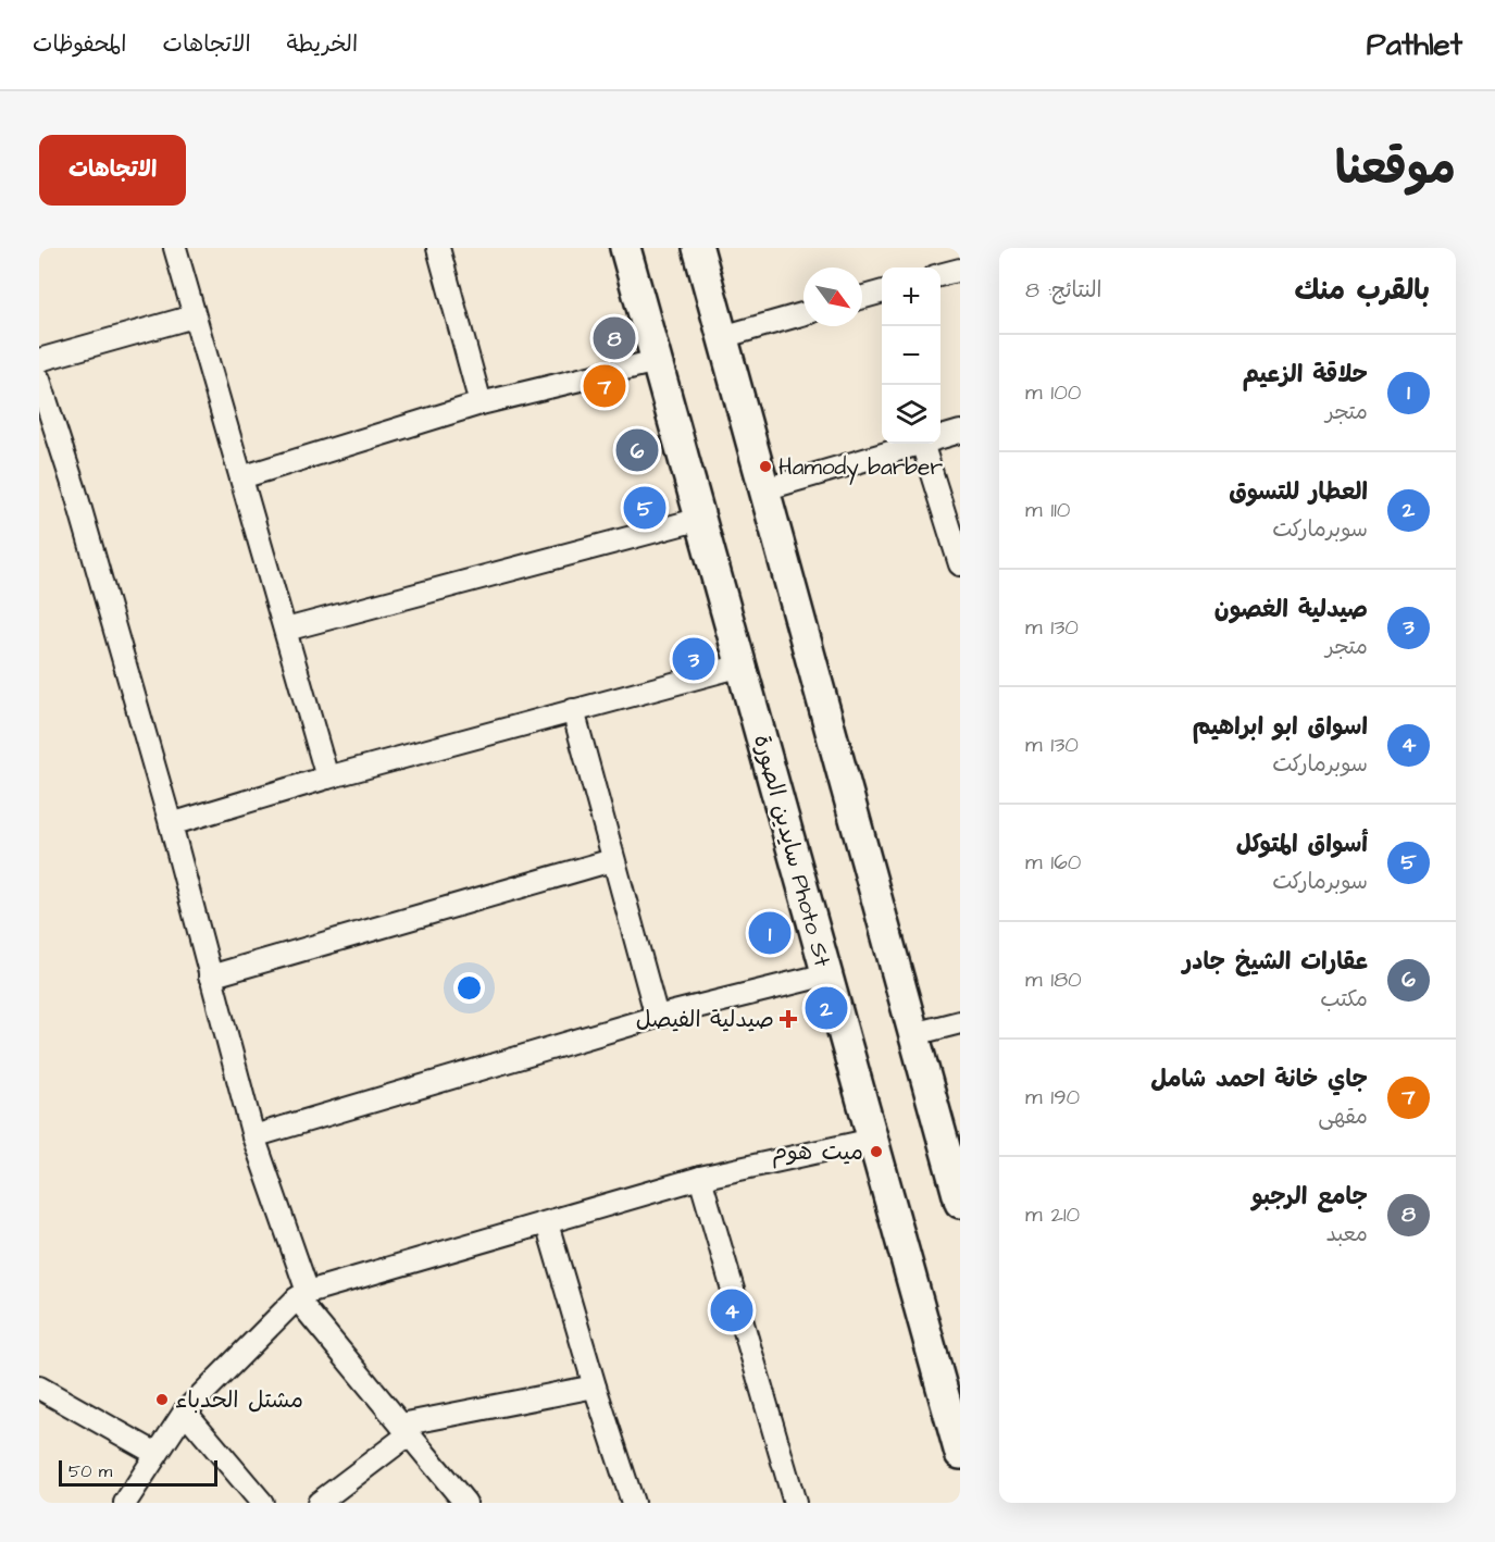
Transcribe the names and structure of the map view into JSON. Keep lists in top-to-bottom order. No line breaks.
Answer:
{"streets":{"street":["سايدين الصورة Photo St"]},"places":{"other":["Hamody barber","ميت هوم","مشتل الحدباء"],"health":["صيدلية الفيصل"]},"scale_bar":"50 m","north":"bottom right","page":{"header":"Pathlet","nav":["الخريطة","الاتجاهات","المحفوظات"],"title":"موقعنا","buttons":"الاتجاهات","heading":["بالقرب منك","النتائج: 8"],"map_buttons":["+","−"],"pins":["8","7","6","5","3","1","2","4"],"list":[{"mark":"1","name":"حلاقة الزعيم","note":"متجر","value":"100 m"},{"mark":"2","name":"العطار للتسوق","note":"سوبرماركت","value":"110 m"},{"mark":"3","name":"صيدلية الغصون","note":"متجر","value":"130 m"},{"mark":"4","name":"اسواق ابو ابراهيم","note":"سوبرماركت","value":"130 m"},{"mark":"5","name":"أسواق المتوكل","note":"سوبرماركت","value":"160 m"},{"mark":"6","name":"عقارات الشيخ جادر","note":"مكتب","value":"180 m"},{"mark":"7","name":"جاي خانة احمد شامل","note":"مقهى","value":"190 m"},{"mark":"8","name":"جامع الرجبو","note":"معبد","value":"210 m"}],"scale":"50 m"}}
